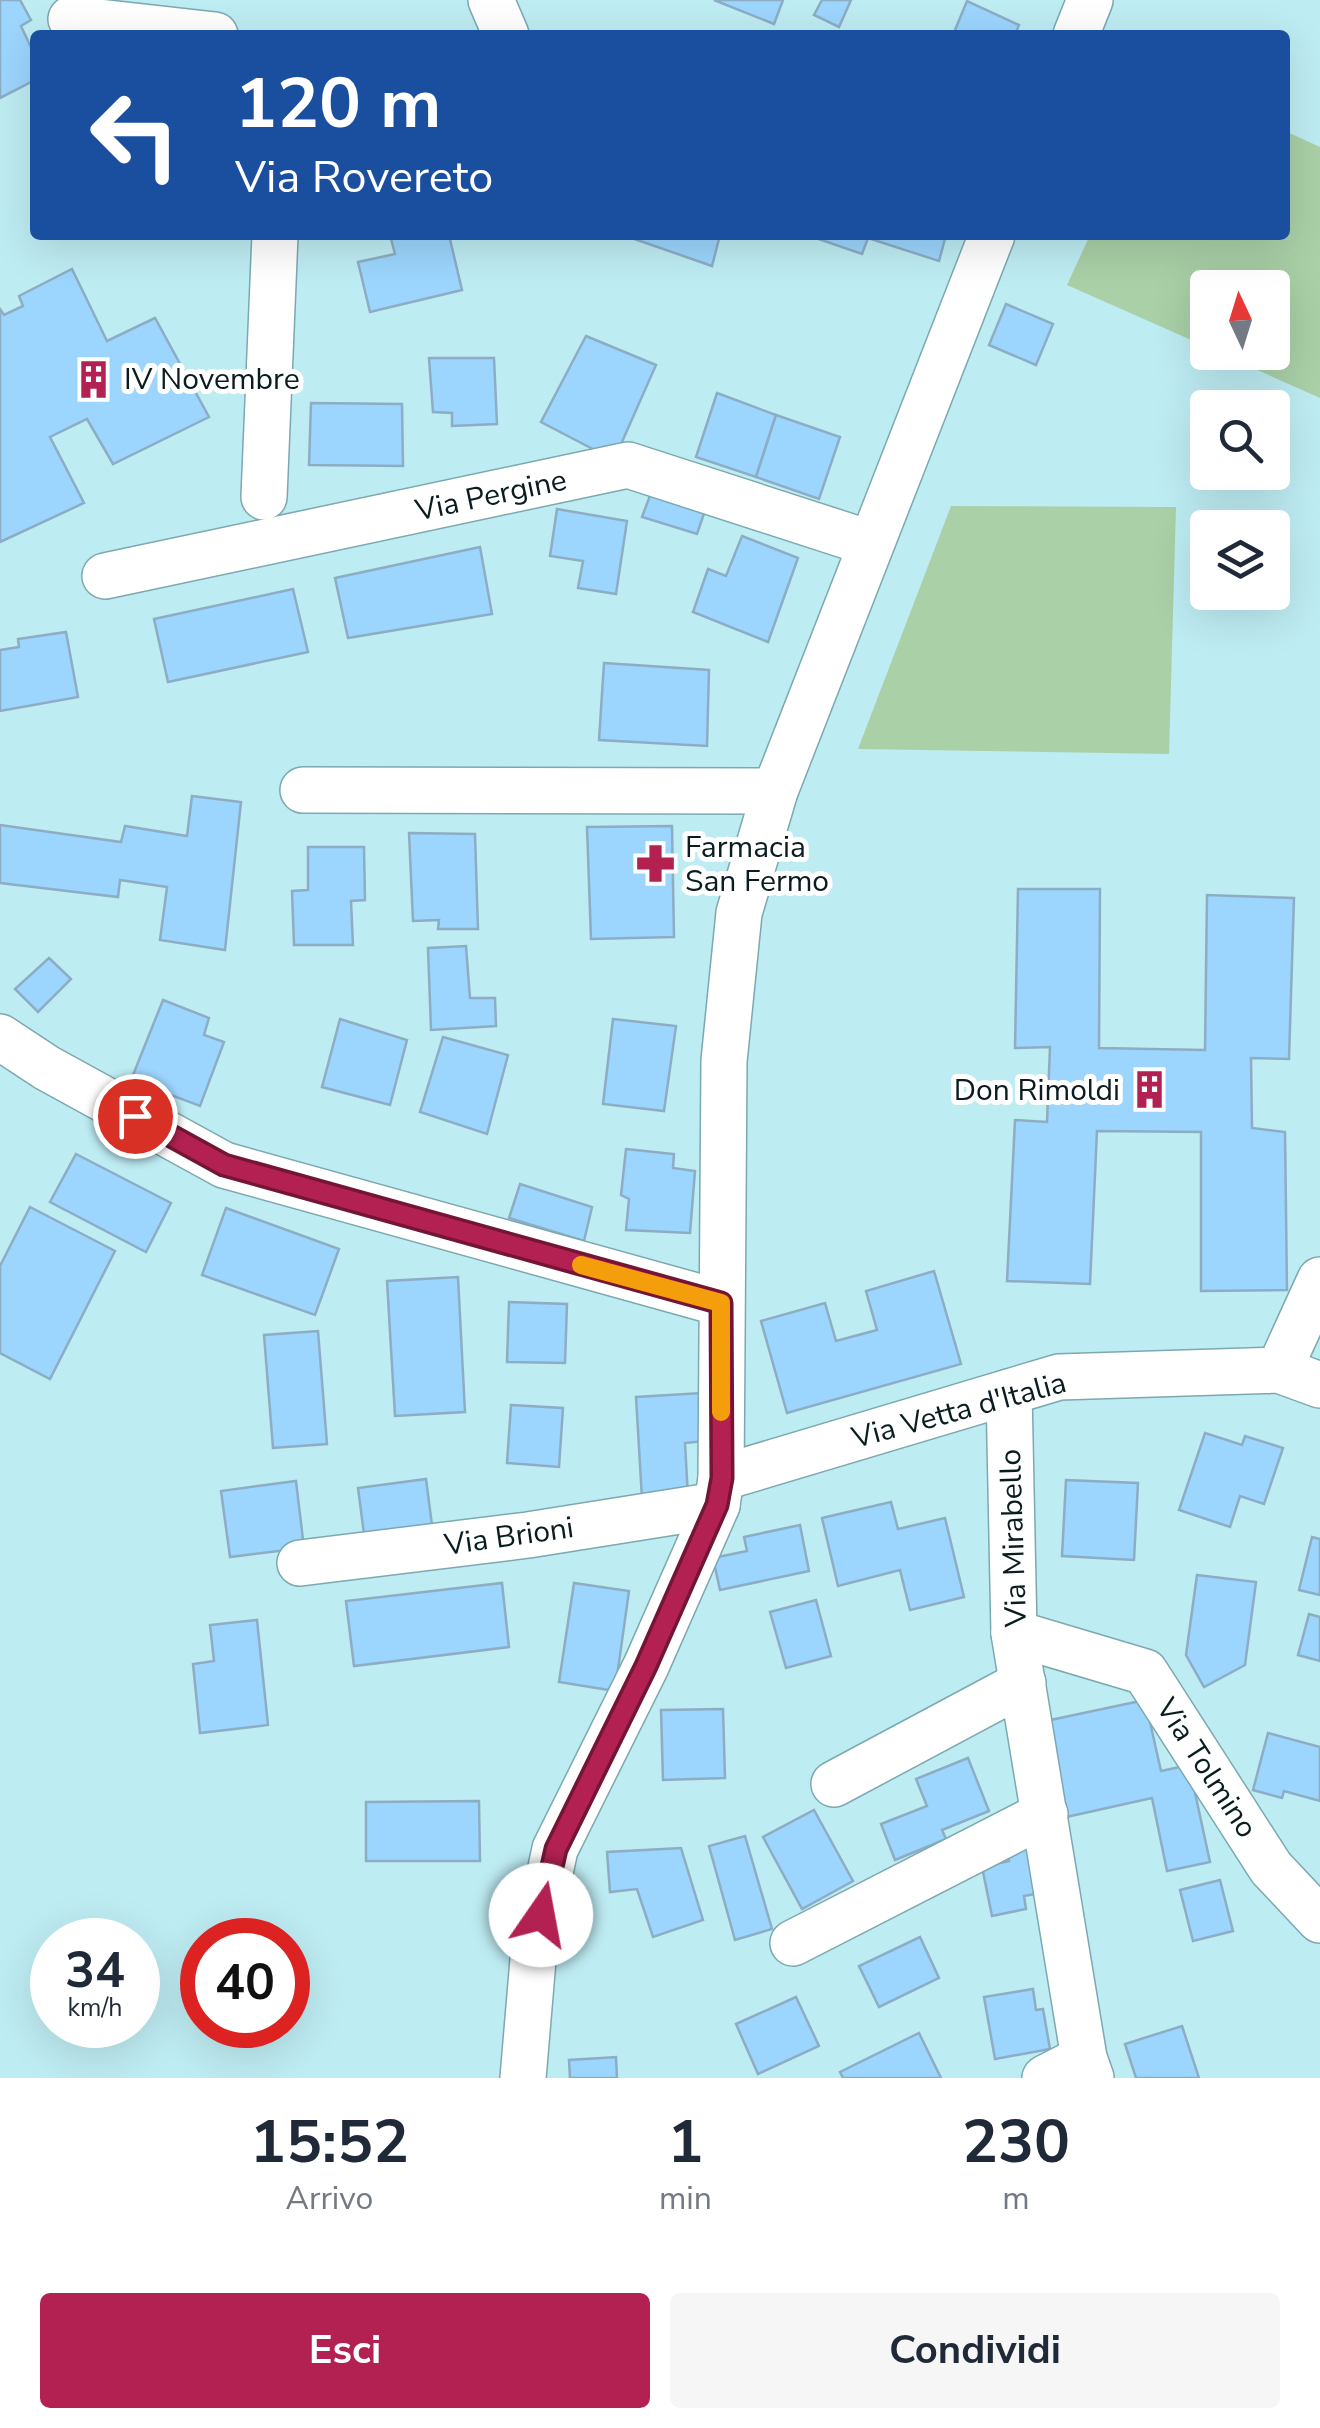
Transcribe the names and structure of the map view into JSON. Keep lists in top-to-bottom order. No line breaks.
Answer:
{"streets":{"street":["Via Pergine","Via Vetta d'Italia","Via Brioni","Via Mirabello","Via Tolmino"]},"crossings":[["Via Vetta d'Italia","Via Brioni"],["Via Vetta d'Italia","Via Mirabello"],["Via Mirabello","Via Tolmino"]],"places":{"building":["IV Novembre","Don Rimoldi"],"pharmacy":["Farmacia San Fermo"]},"north":"top","page":{"turn":["120 m","Via Rovereto"],"speed":"34 km/h","limit":"40","eta":["15:52","Arrivo","1","min","230","m"],"buttons":["Esci","Condividi"]}}
